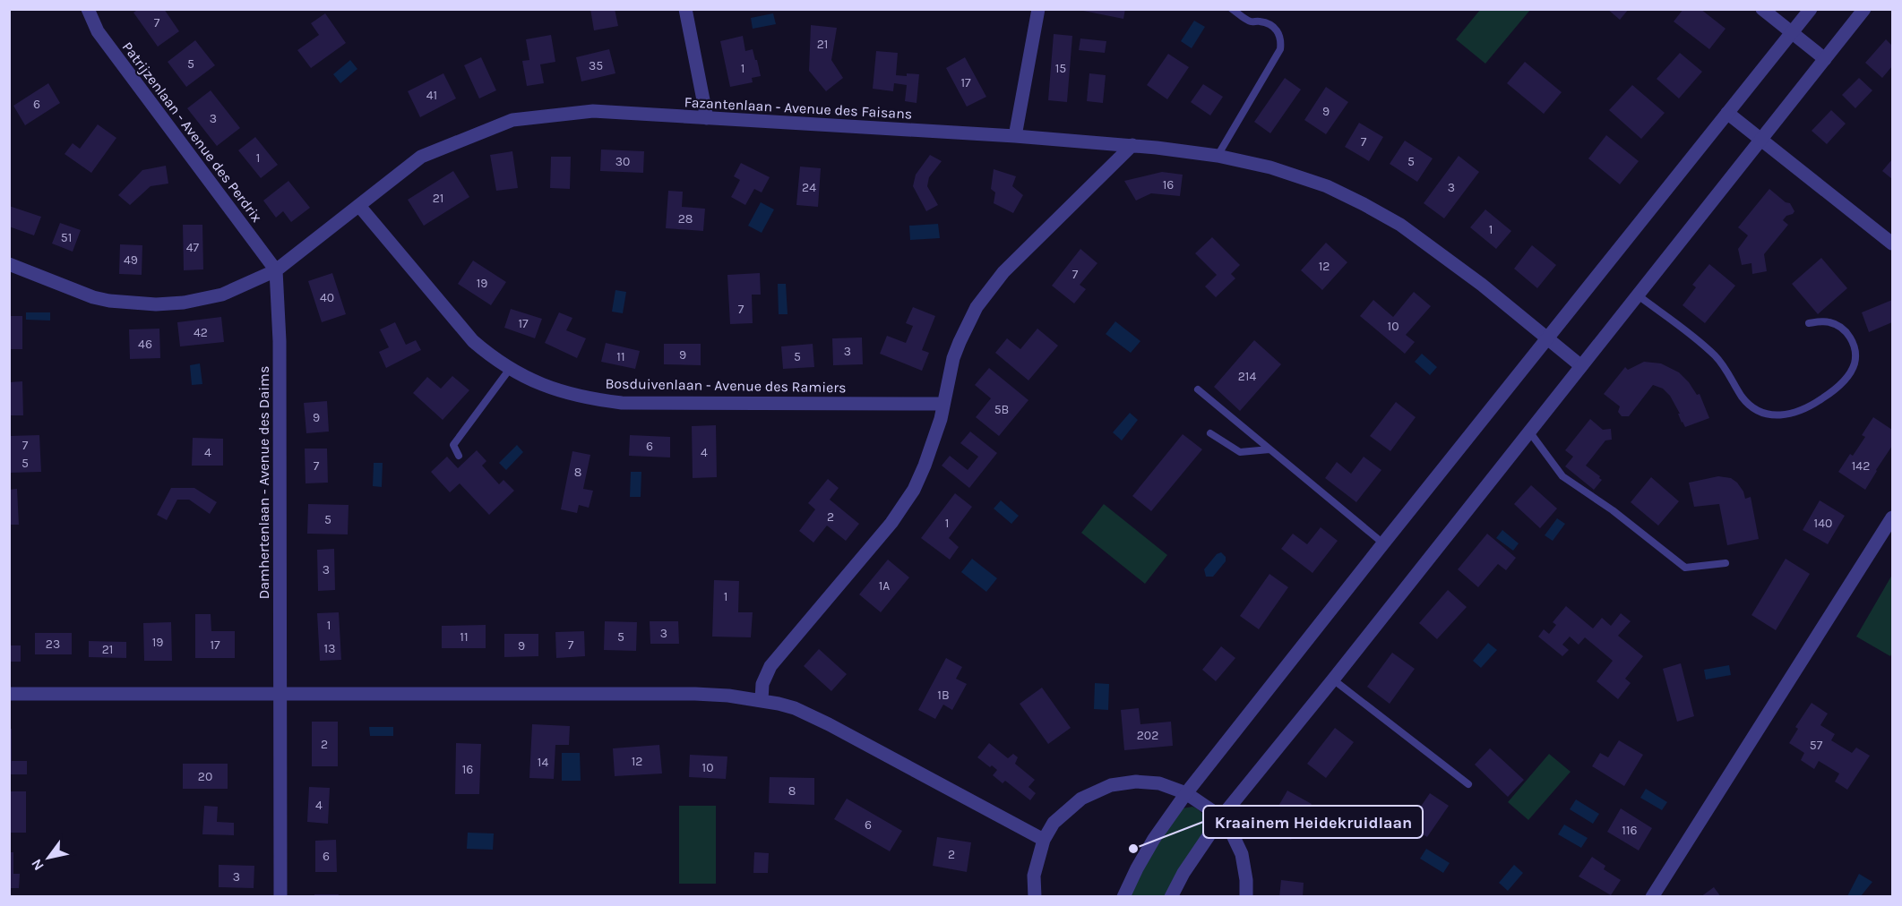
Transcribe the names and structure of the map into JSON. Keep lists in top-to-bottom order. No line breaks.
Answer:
{"streets":{"street":["Fazantenlaan - Avenue des Faisans","Patrijzenlaan - Avenue des Perdrix","Bosduivenlaan - Avenue des Ramiers","Damhertenlaan - Avenue des Daims"]},"crossings":[["Fazantenlaan - Avenue des Faisans","Patrijzenlaan - Avenue des Perdrix"],["Fazantenlaan - Avenue des Faisans","Bosduivenlaan - Avenue des Ramiers"],["Fazantenlaan - Avenue des Faisans","Damhertenlaan - Avenue des Daims"],["Patrijzenlaan - Avenue des Perdrix","Damhertenlaan - Avenue des Daims"]],"places":["Kraainem Heidekruidlaan"],"house_numbers":["7","21","5","35","1","15","17","41","6","9","3","7","1","30","5","16","24","3","21","28","1","51","47","49","12","7","19","40","7","17","10","42","46","3","9","11","5","214","5B","9","7","6","4","4","5","7","142","8","2","5","1","140","3","1A","1","1","3","11","5","19","23","17","7","9","13","21","1B","202","2","57","12","14","10","16","20","8","4","6","116","2","6","3"],"north":"bottom left"}
